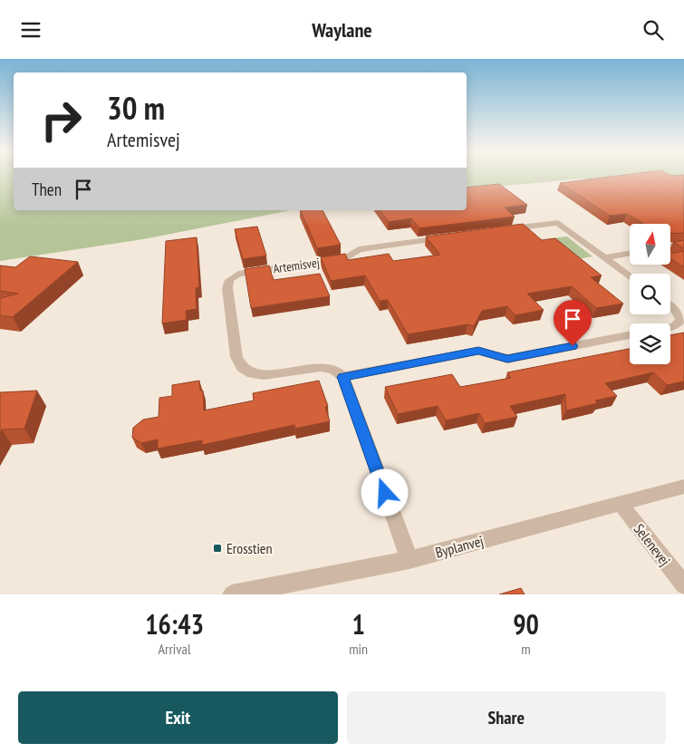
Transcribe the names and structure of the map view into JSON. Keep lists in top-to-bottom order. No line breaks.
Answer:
{"streets":{"street":["Artemisvej","Selenevej","Byplanvej"]},"crossings":[["Selenevej","Byplanvej"]],"places":{"transit":["Erosstien"]},"north":"top","page":{"header":"Waylane","turn":["30 m","Artemisvej"],"then":"Then","eta":["16:43","Arrival","1","min","90","m"],"buttons":["Exit","Share"]}}
